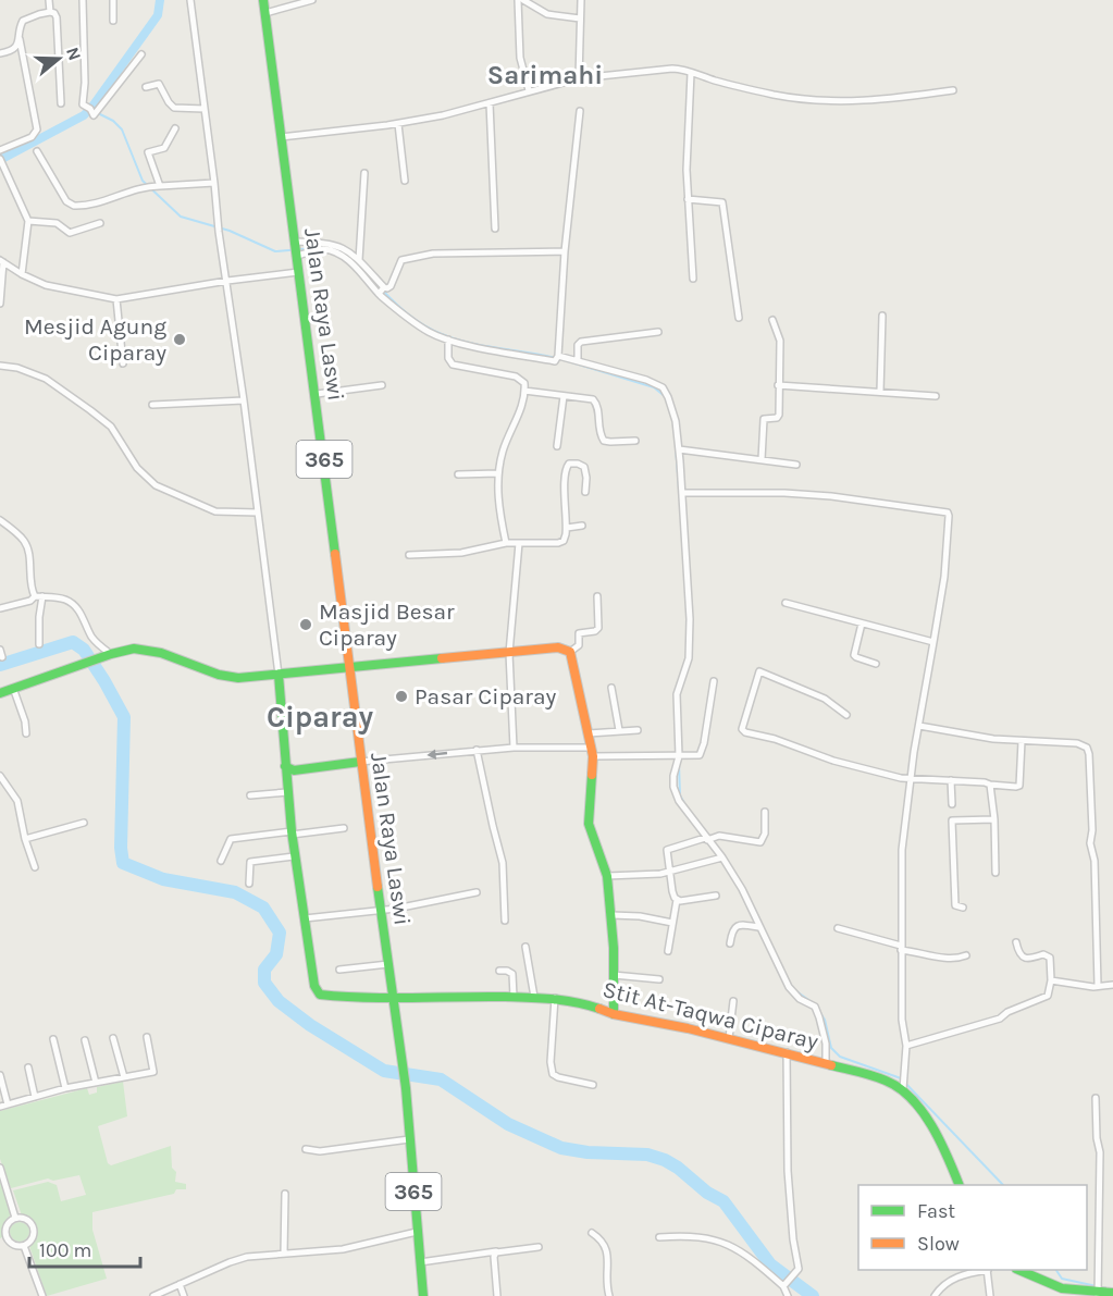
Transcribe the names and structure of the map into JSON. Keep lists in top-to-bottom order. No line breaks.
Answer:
{"streets":{"main road":["Jalan Raya Laswi","365","Stit At-Taqwa Ciparay"]},"crossings":[["Jalan Raya Laswi","Stit At-Taqwa Ciparay"]],"districts":["Sarimahi","Ciparay"],"places":["Mesjid Agung Ciparay","Masjid Besar Ciparay","Pasar Ciparay"],"legend":["Fast","Slow"],"scale_bar":"100 m","north":"right"}
